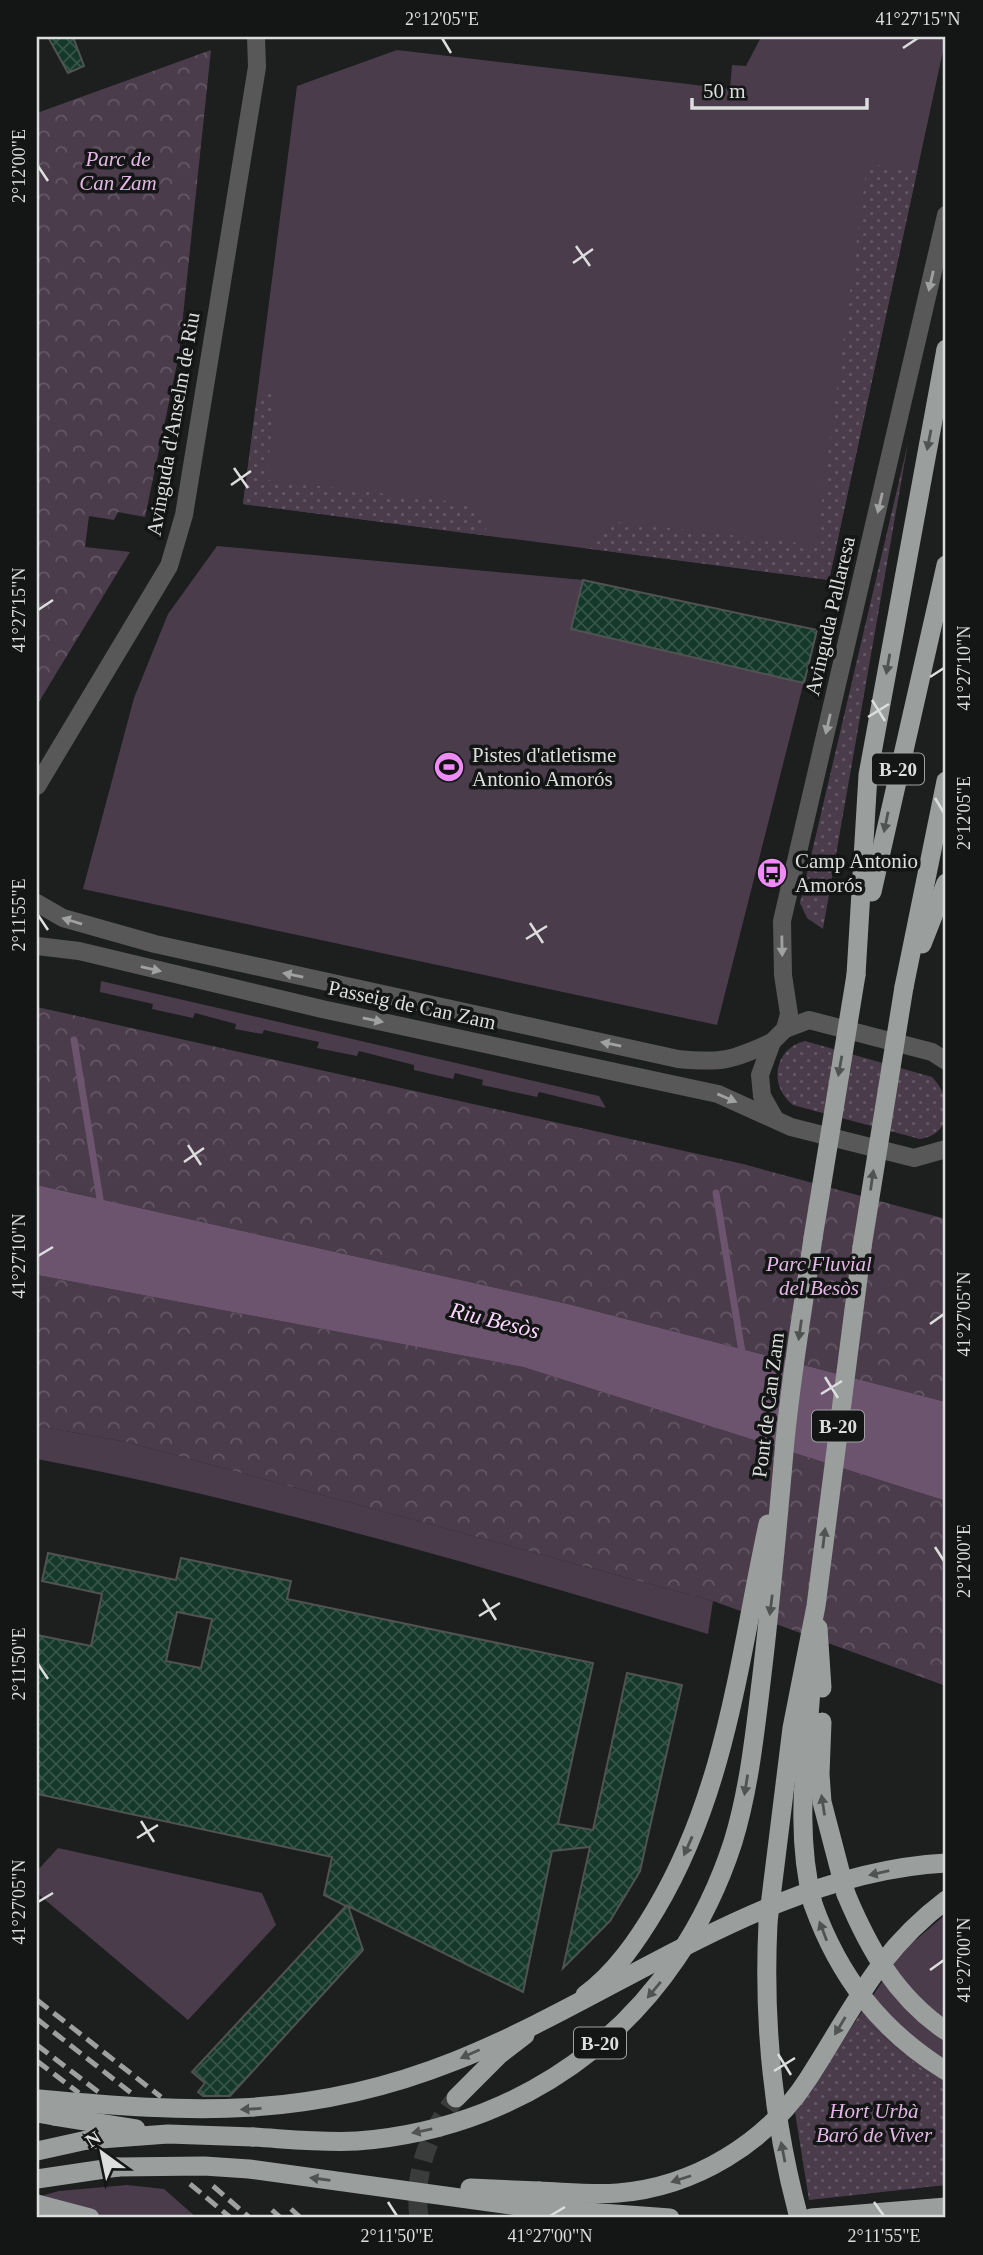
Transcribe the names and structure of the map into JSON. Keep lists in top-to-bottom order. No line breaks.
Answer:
{"streets":{"highway":["B-20","Pont de Can Zam"],"street":["Avinguda d'Anselm de Riu","Avinguda Pallaresa","Passeig de Can Zam"]},"crossings":[["Avinguda Pallaresa","Passeig de Can Zam"],["B-20","Pont de Can Zam"]],"one_way":["Avinguda Pallaresa"],"water":["Riu Besòs"],"parks":["Parc de Can Zam","Parc Fluvial del Besòs","Hort Urbà Baró de Viver"],"places":{"sports":["Pistes d'atletisme Antonio Amorós"],"bus stop":["Camp Antonio Amorós"]},"scale_bar":"50 m","north":"top left","coordinates":["2°12'05\"E","41°27'15\"N","2°12'00\"E","41°27'10\"N","2°11'55\"E","41°27'05\"N","2°11'50\"E","41°27'00\"N"]}
